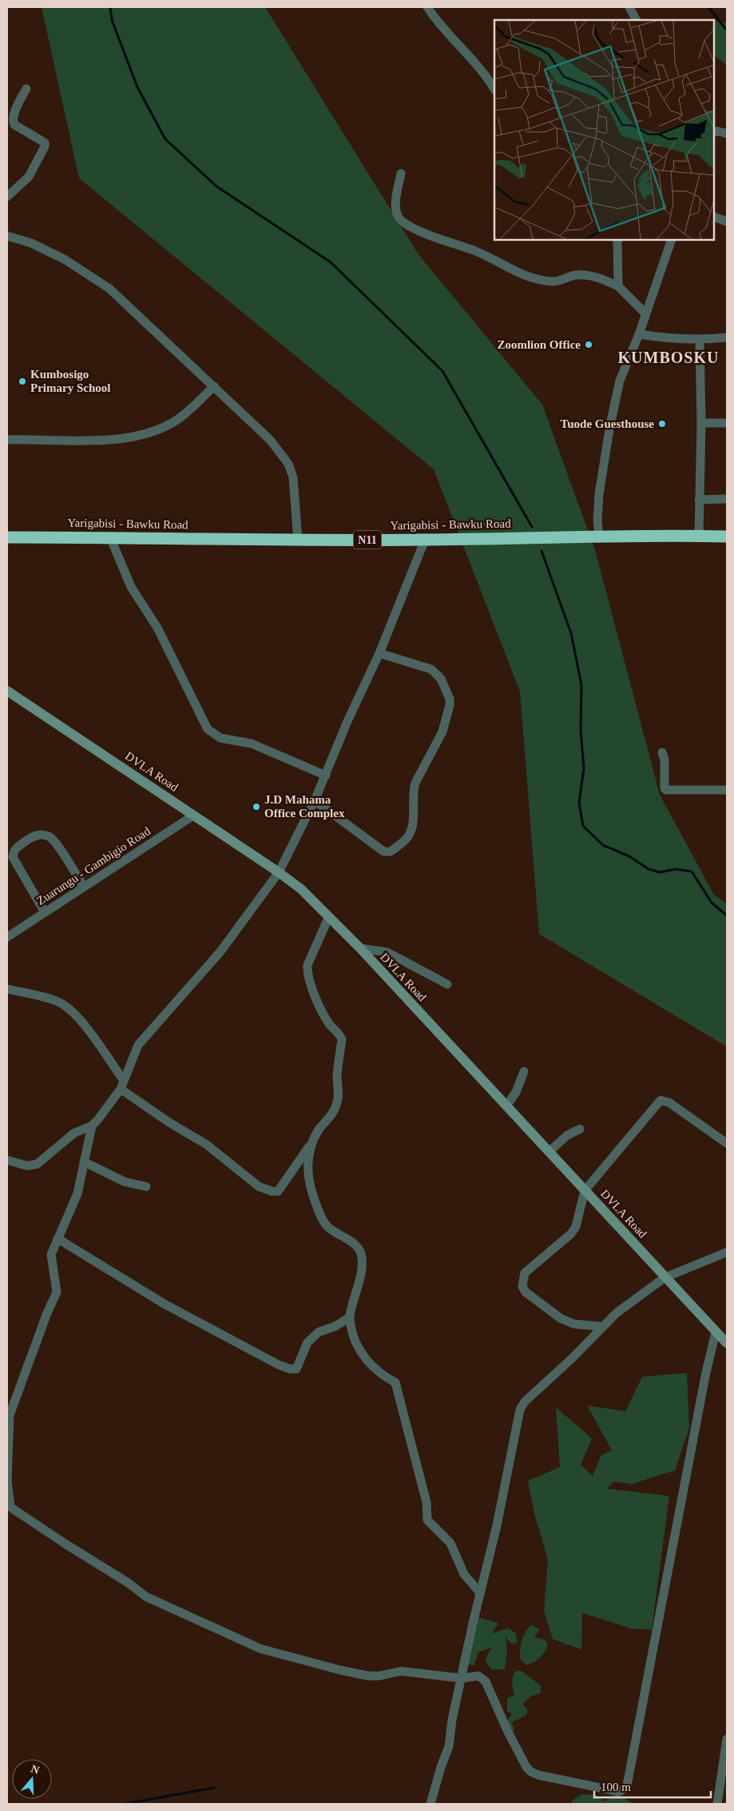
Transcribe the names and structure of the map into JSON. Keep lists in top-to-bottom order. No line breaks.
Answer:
{"streets":{"highway":["Yarigabisi - Bawku Road","N11"],"street":["DVLA Road","Zuarungu - Gambigio Road"]},"crossings":[["DVLA Road","Zuarungu - Gambigio Road"]],"districts":["KUMBOSKU"],"places":["Zoomlion Office","Kumbosigo Primary School","Tuode Guesthouse","J.D Mahama Office Complex"],"scale_bar":"100 m","north":"top"}
